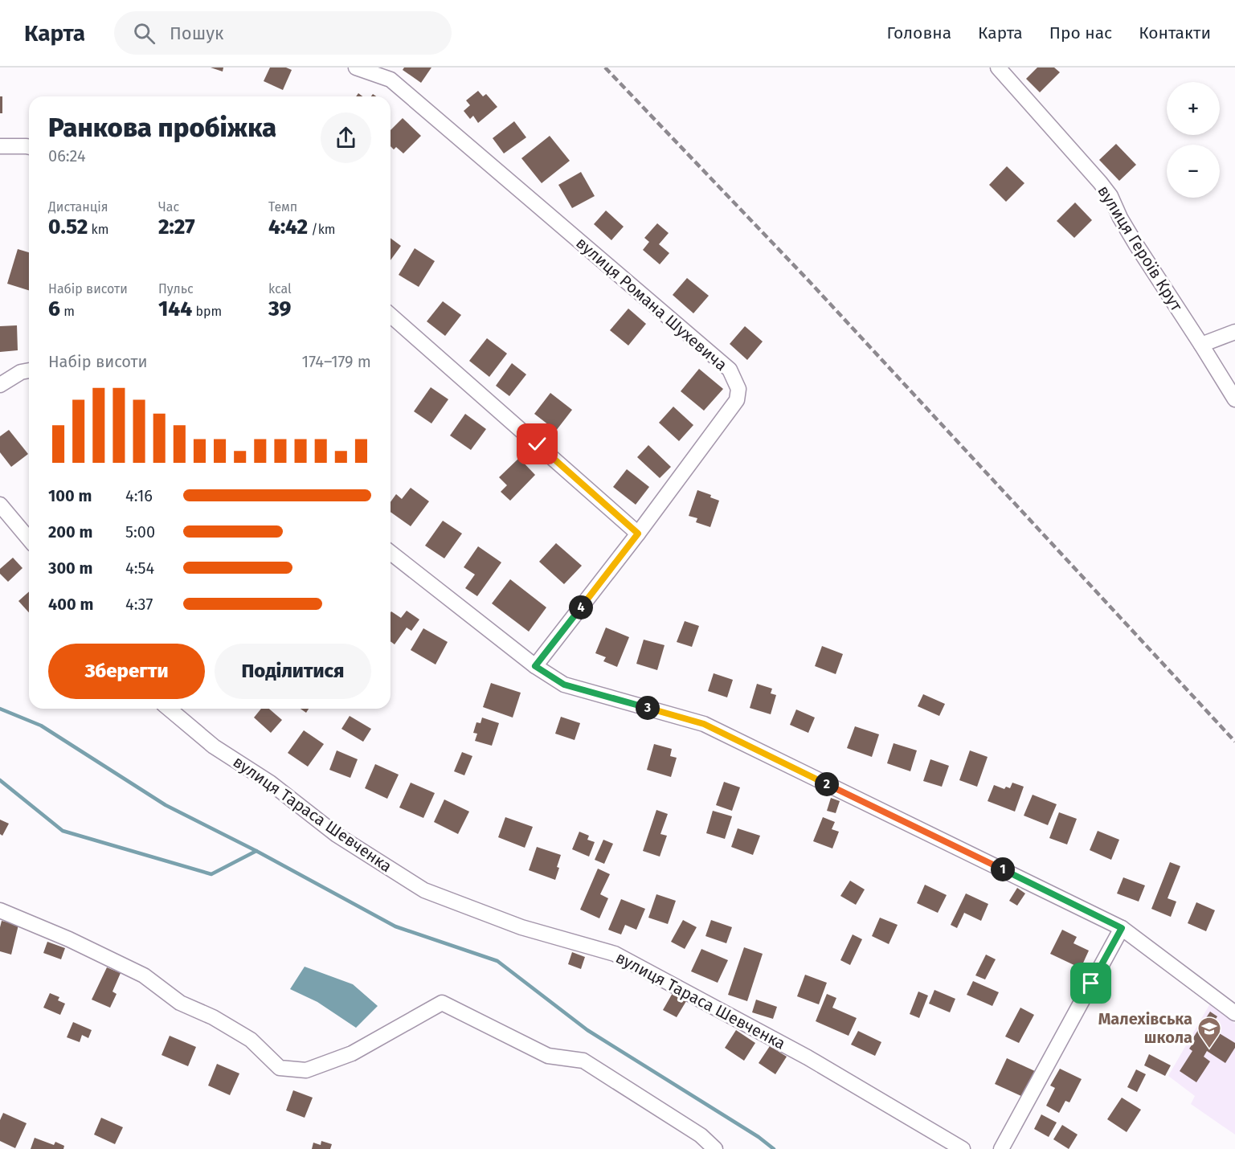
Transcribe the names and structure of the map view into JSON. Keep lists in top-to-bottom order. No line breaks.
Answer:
{"streets":{"street":["вулиця Героїв Крут","вулиця Романа Шухевича","вулиця Тараса Шевченка"]},"places":{"school or university":["Малехівська школа"]},"page":{"header":"Карта","search":"Пошук","nav":["Головна","Карта","Про нас","Контакти"],"map_buttons":["+","−"],"heading":["Ранкова пробіжка","06:24"],"stats":[["Дистанція","0.52 km"],["Час","2:27"],["Темп","4:42 /km"],["Набір висоти","6 m"],["Пульс","144 bpm"],["kcal","39"]],"chart":["Набір висоти","174–179 m"],"list":[{"name":"100 m","note":"4:16"},{"name":"200 m","note":"5:00"},{"name":"300 m","note":"4:54"},{"name":"400 m","note":"4:37"}],"pins":["4","3","2","1"],"buttons":["Зберегти","Поділитися"]}}
